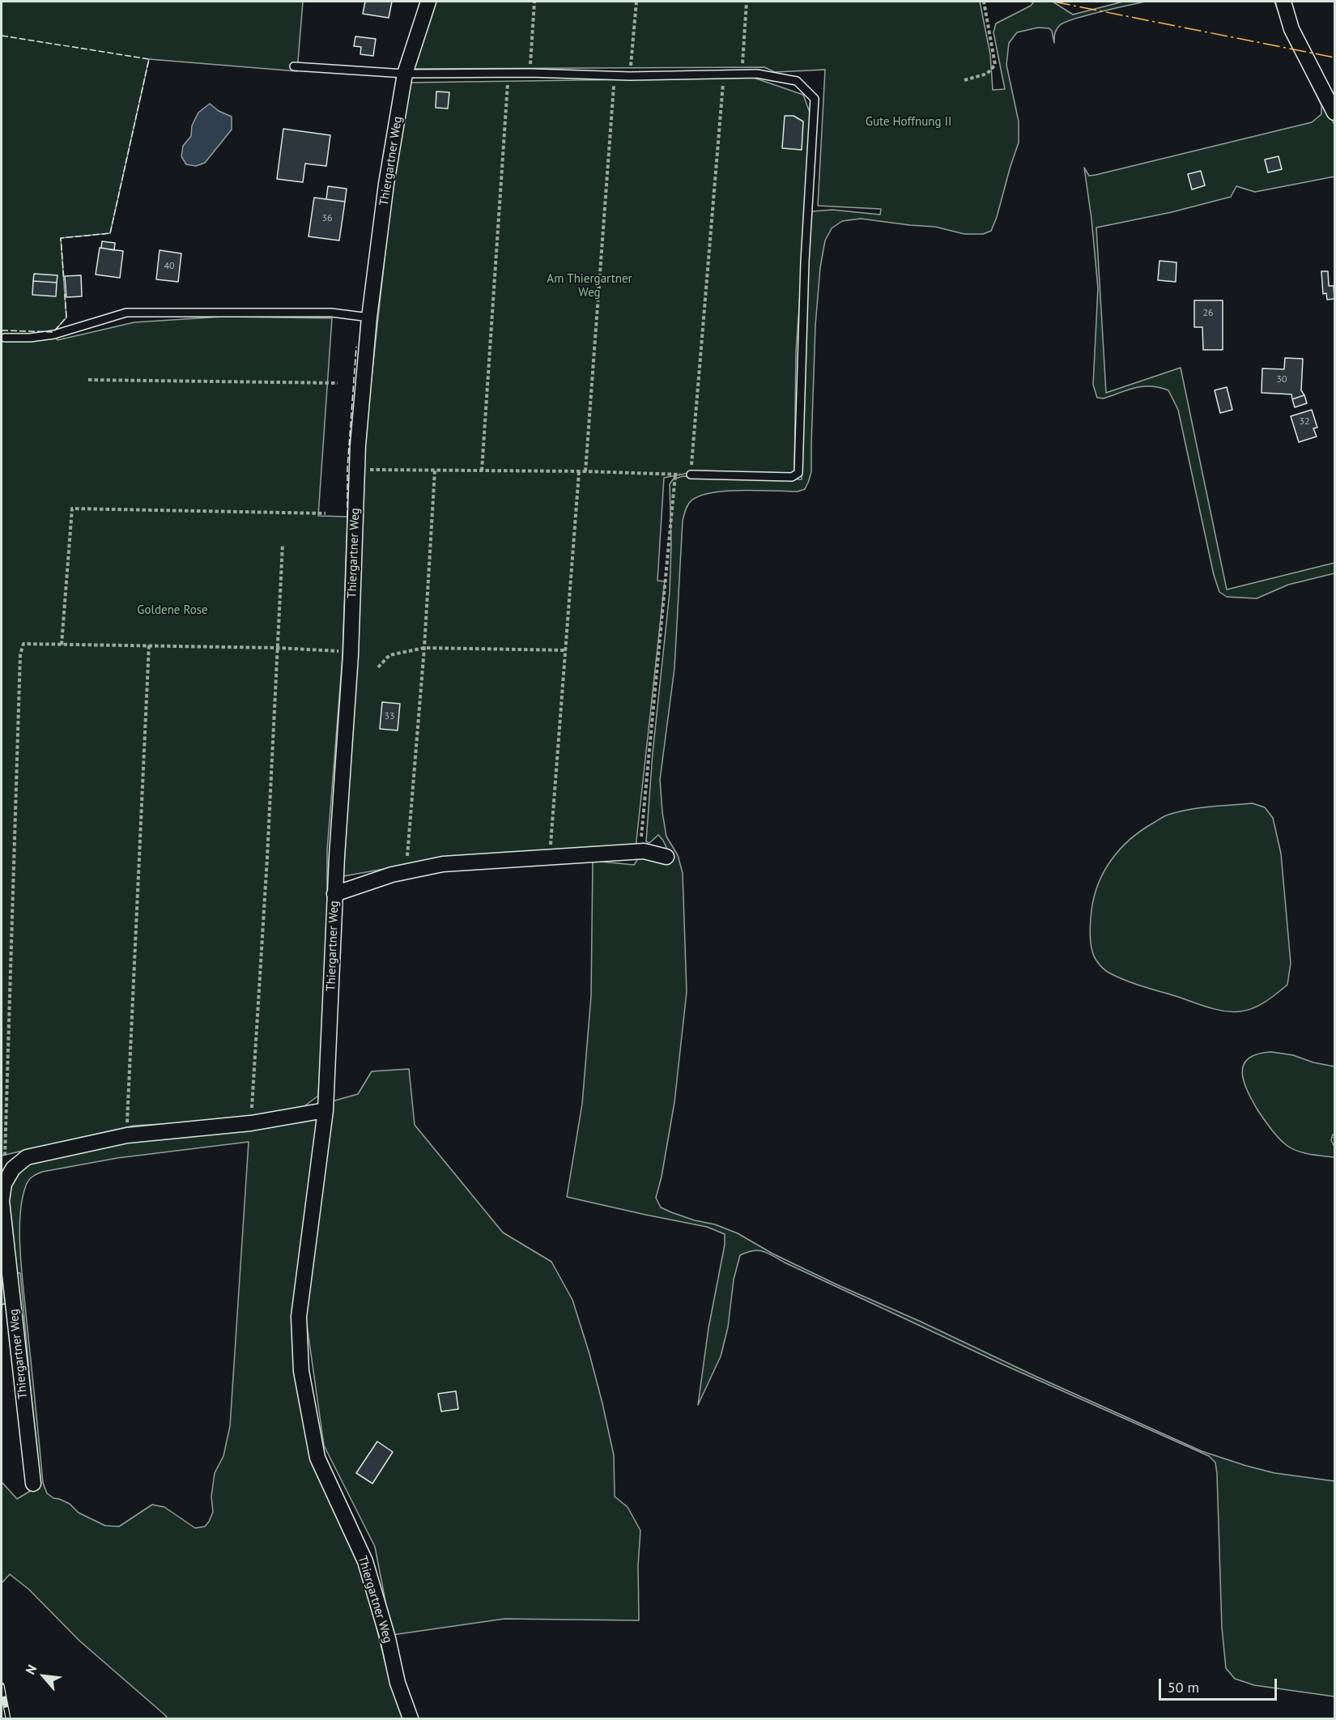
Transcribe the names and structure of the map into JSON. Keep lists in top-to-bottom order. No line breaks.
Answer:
{"streets":{"street":["Thiergartner Weg"]},"parks":["Gute Hoffnung II","Am Thiergartner Weg","Goldene Rose"],"house_numbers":["36","40","26","30","32","33"],"scale_bar":"50 m","north":"top left"}
